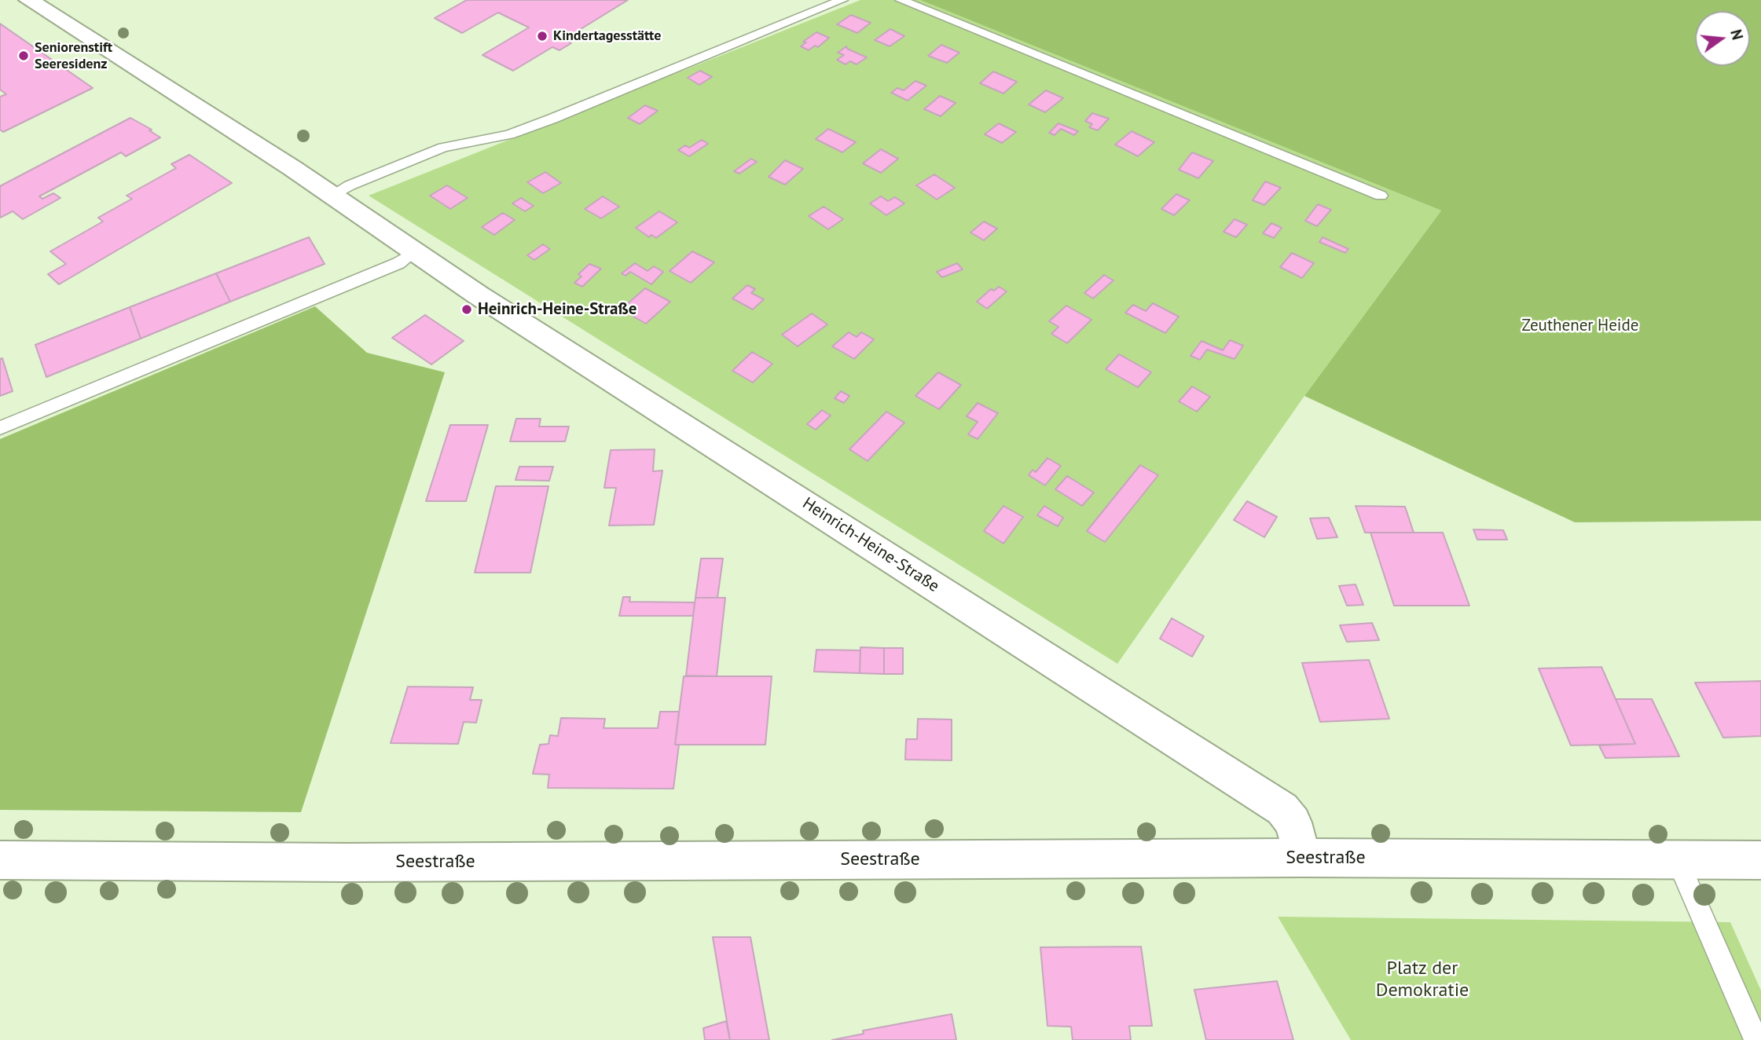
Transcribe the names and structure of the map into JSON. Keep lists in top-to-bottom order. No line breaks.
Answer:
{"streets":{"street":["Heinrich-Heine-Straße","Seestraße"]},"crossings":[["Heinrich-Heine-Straße","Seestraße"]],"parks":["Zeuthener Heide","Platz der Demokratie"],"places":["Kindertagesstätte","Seniorenstift Seeresidenz","Heinrich-Heine-Straße"],"north":"right"}
